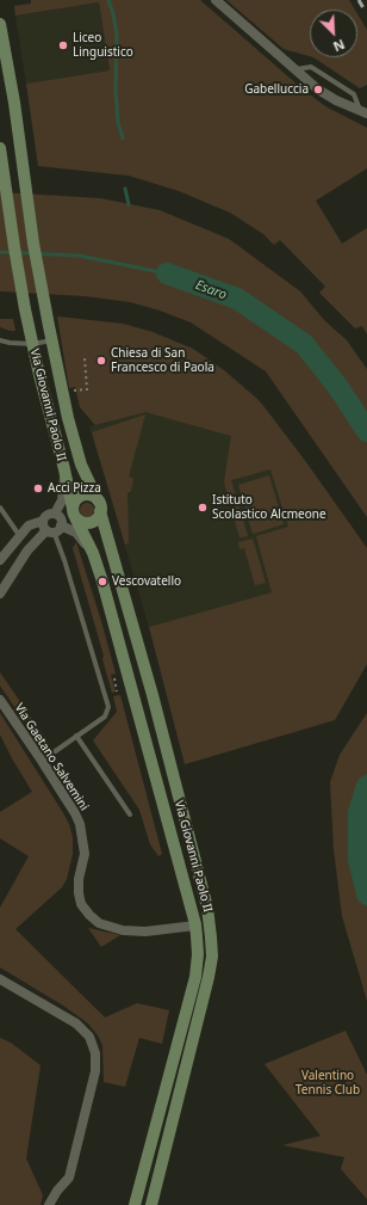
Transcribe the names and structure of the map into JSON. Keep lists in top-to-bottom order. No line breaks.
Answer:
{"streets":{"street":["Via Giovanni Paolo II","Via Gaetano Salvemini"]},"crossings":[["Via Giovanni Paolo II","Via Gaetano Salvemini"]],"water":["Esaro"],"parks":["Valentino Tennis Club"],"places":["Liceo Linguistico","Gabelluccia","Chiesa di San Francesco di Paola","Acci Pizza","Istituto Scolastico Alcmeone","Vescovatello"],"north":"bottom right"}
